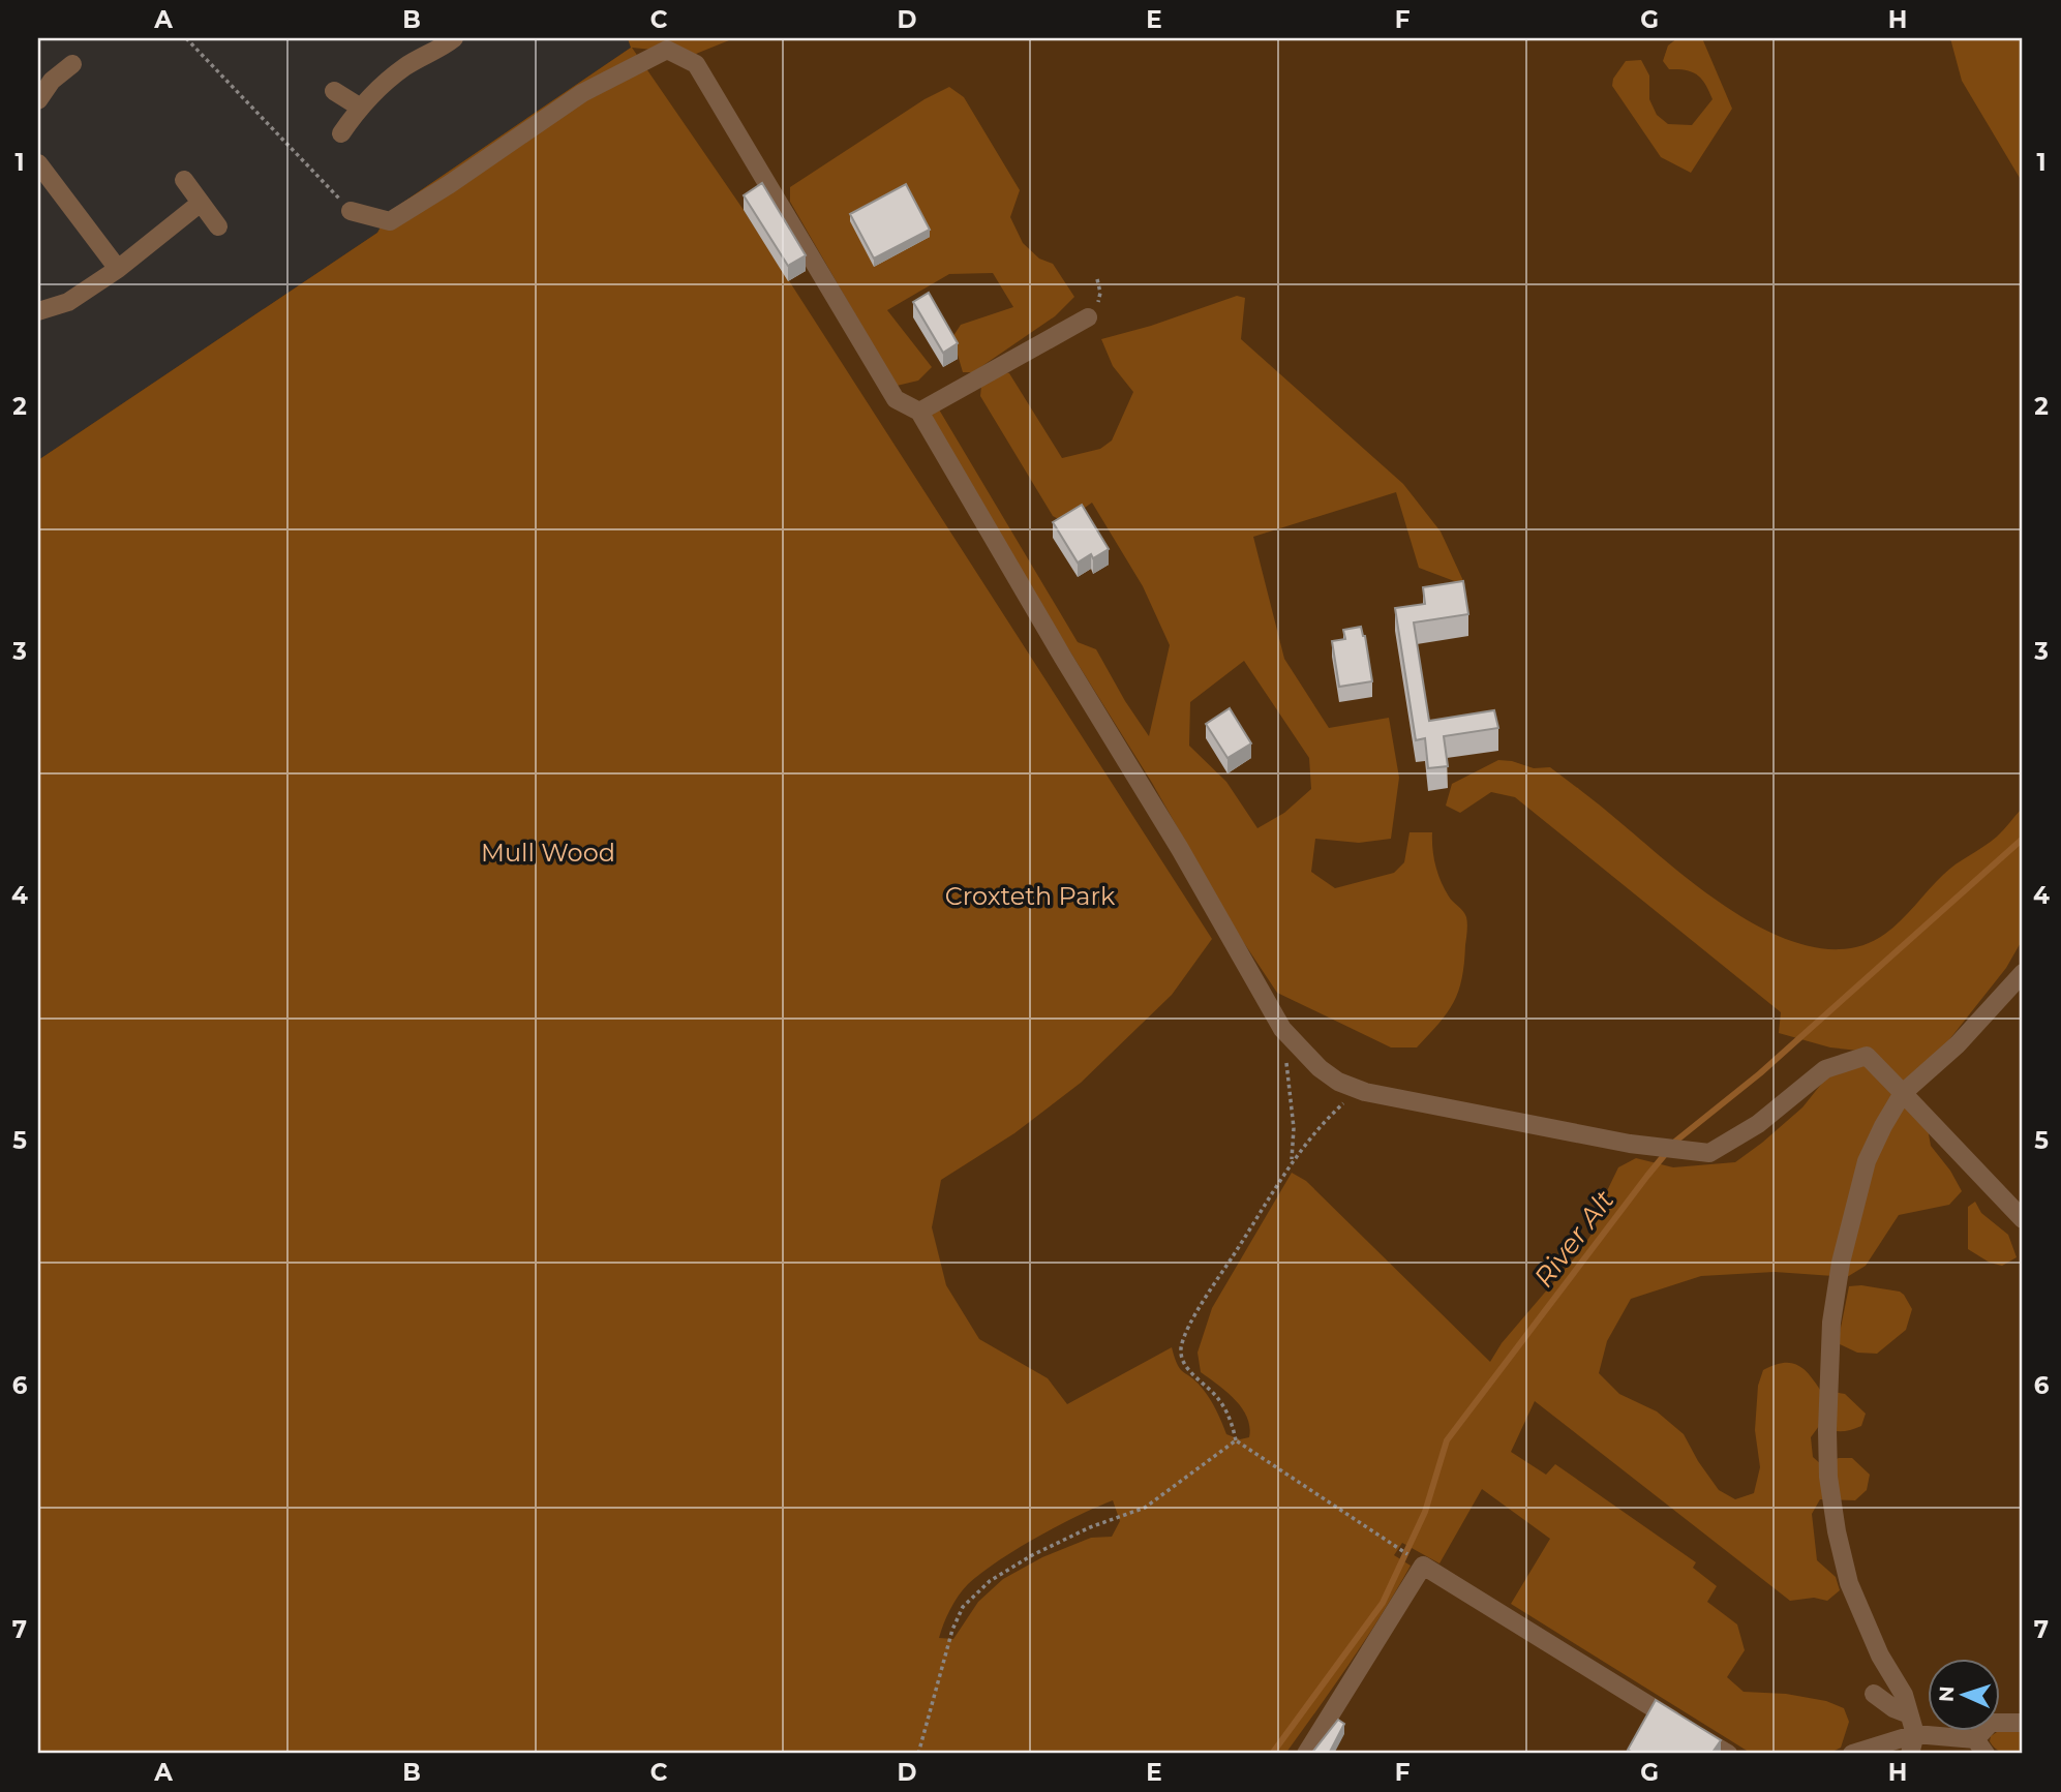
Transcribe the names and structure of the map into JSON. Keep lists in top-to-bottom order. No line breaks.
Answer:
{"water":["River Alt"],"parks":["Mull Wood","Croxteth Park"],"north":"left","grid":{"columns":["A","B","C","D","E","F","G","H"],"rows":["1","2","3","4","5","6","7"]}}
